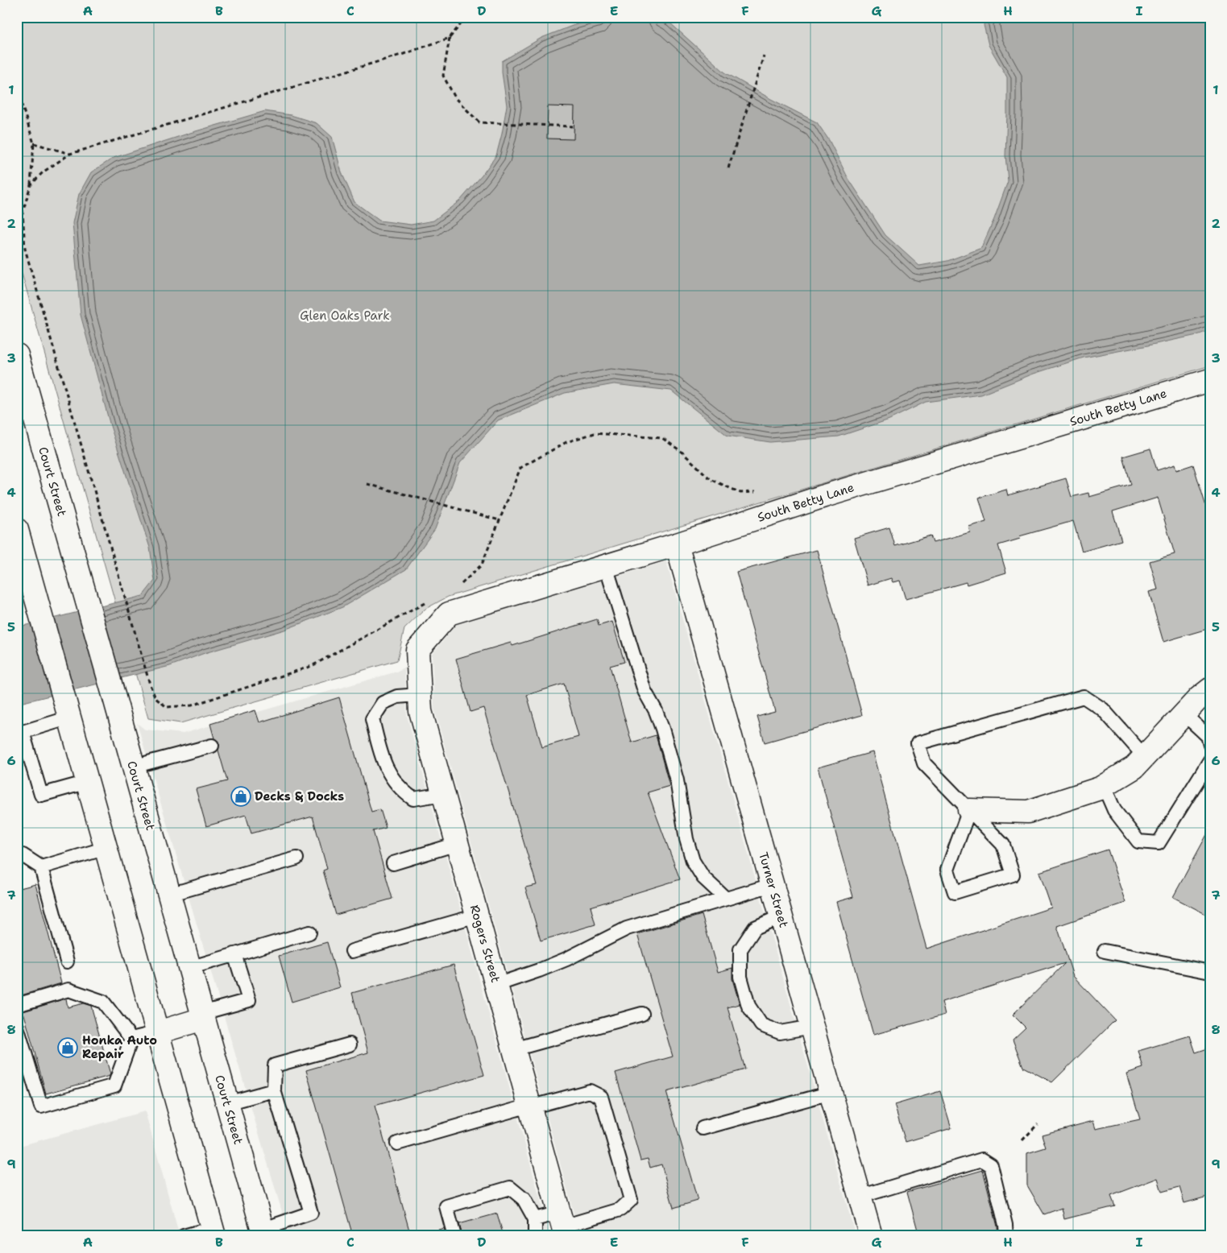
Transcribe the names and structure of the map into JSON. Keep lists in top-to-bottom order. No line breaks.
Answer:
{"streets":{"street":["South Betty Lane","Court Street","Turner Street","Rogers Street"]},"crossings":[["South Betty Lane","Turner Street"],["South Betty Lane","Rogers Street"]],"parks":["Glen Oaks Park"],"places":{"shop":["Decks & Docks","Honka Auto Repair"]},"grid":{"columns":["A","B","C","D","E","F","G","H","I"],"rows":["1","2","3","4","5","6","7","8","9"]}}
